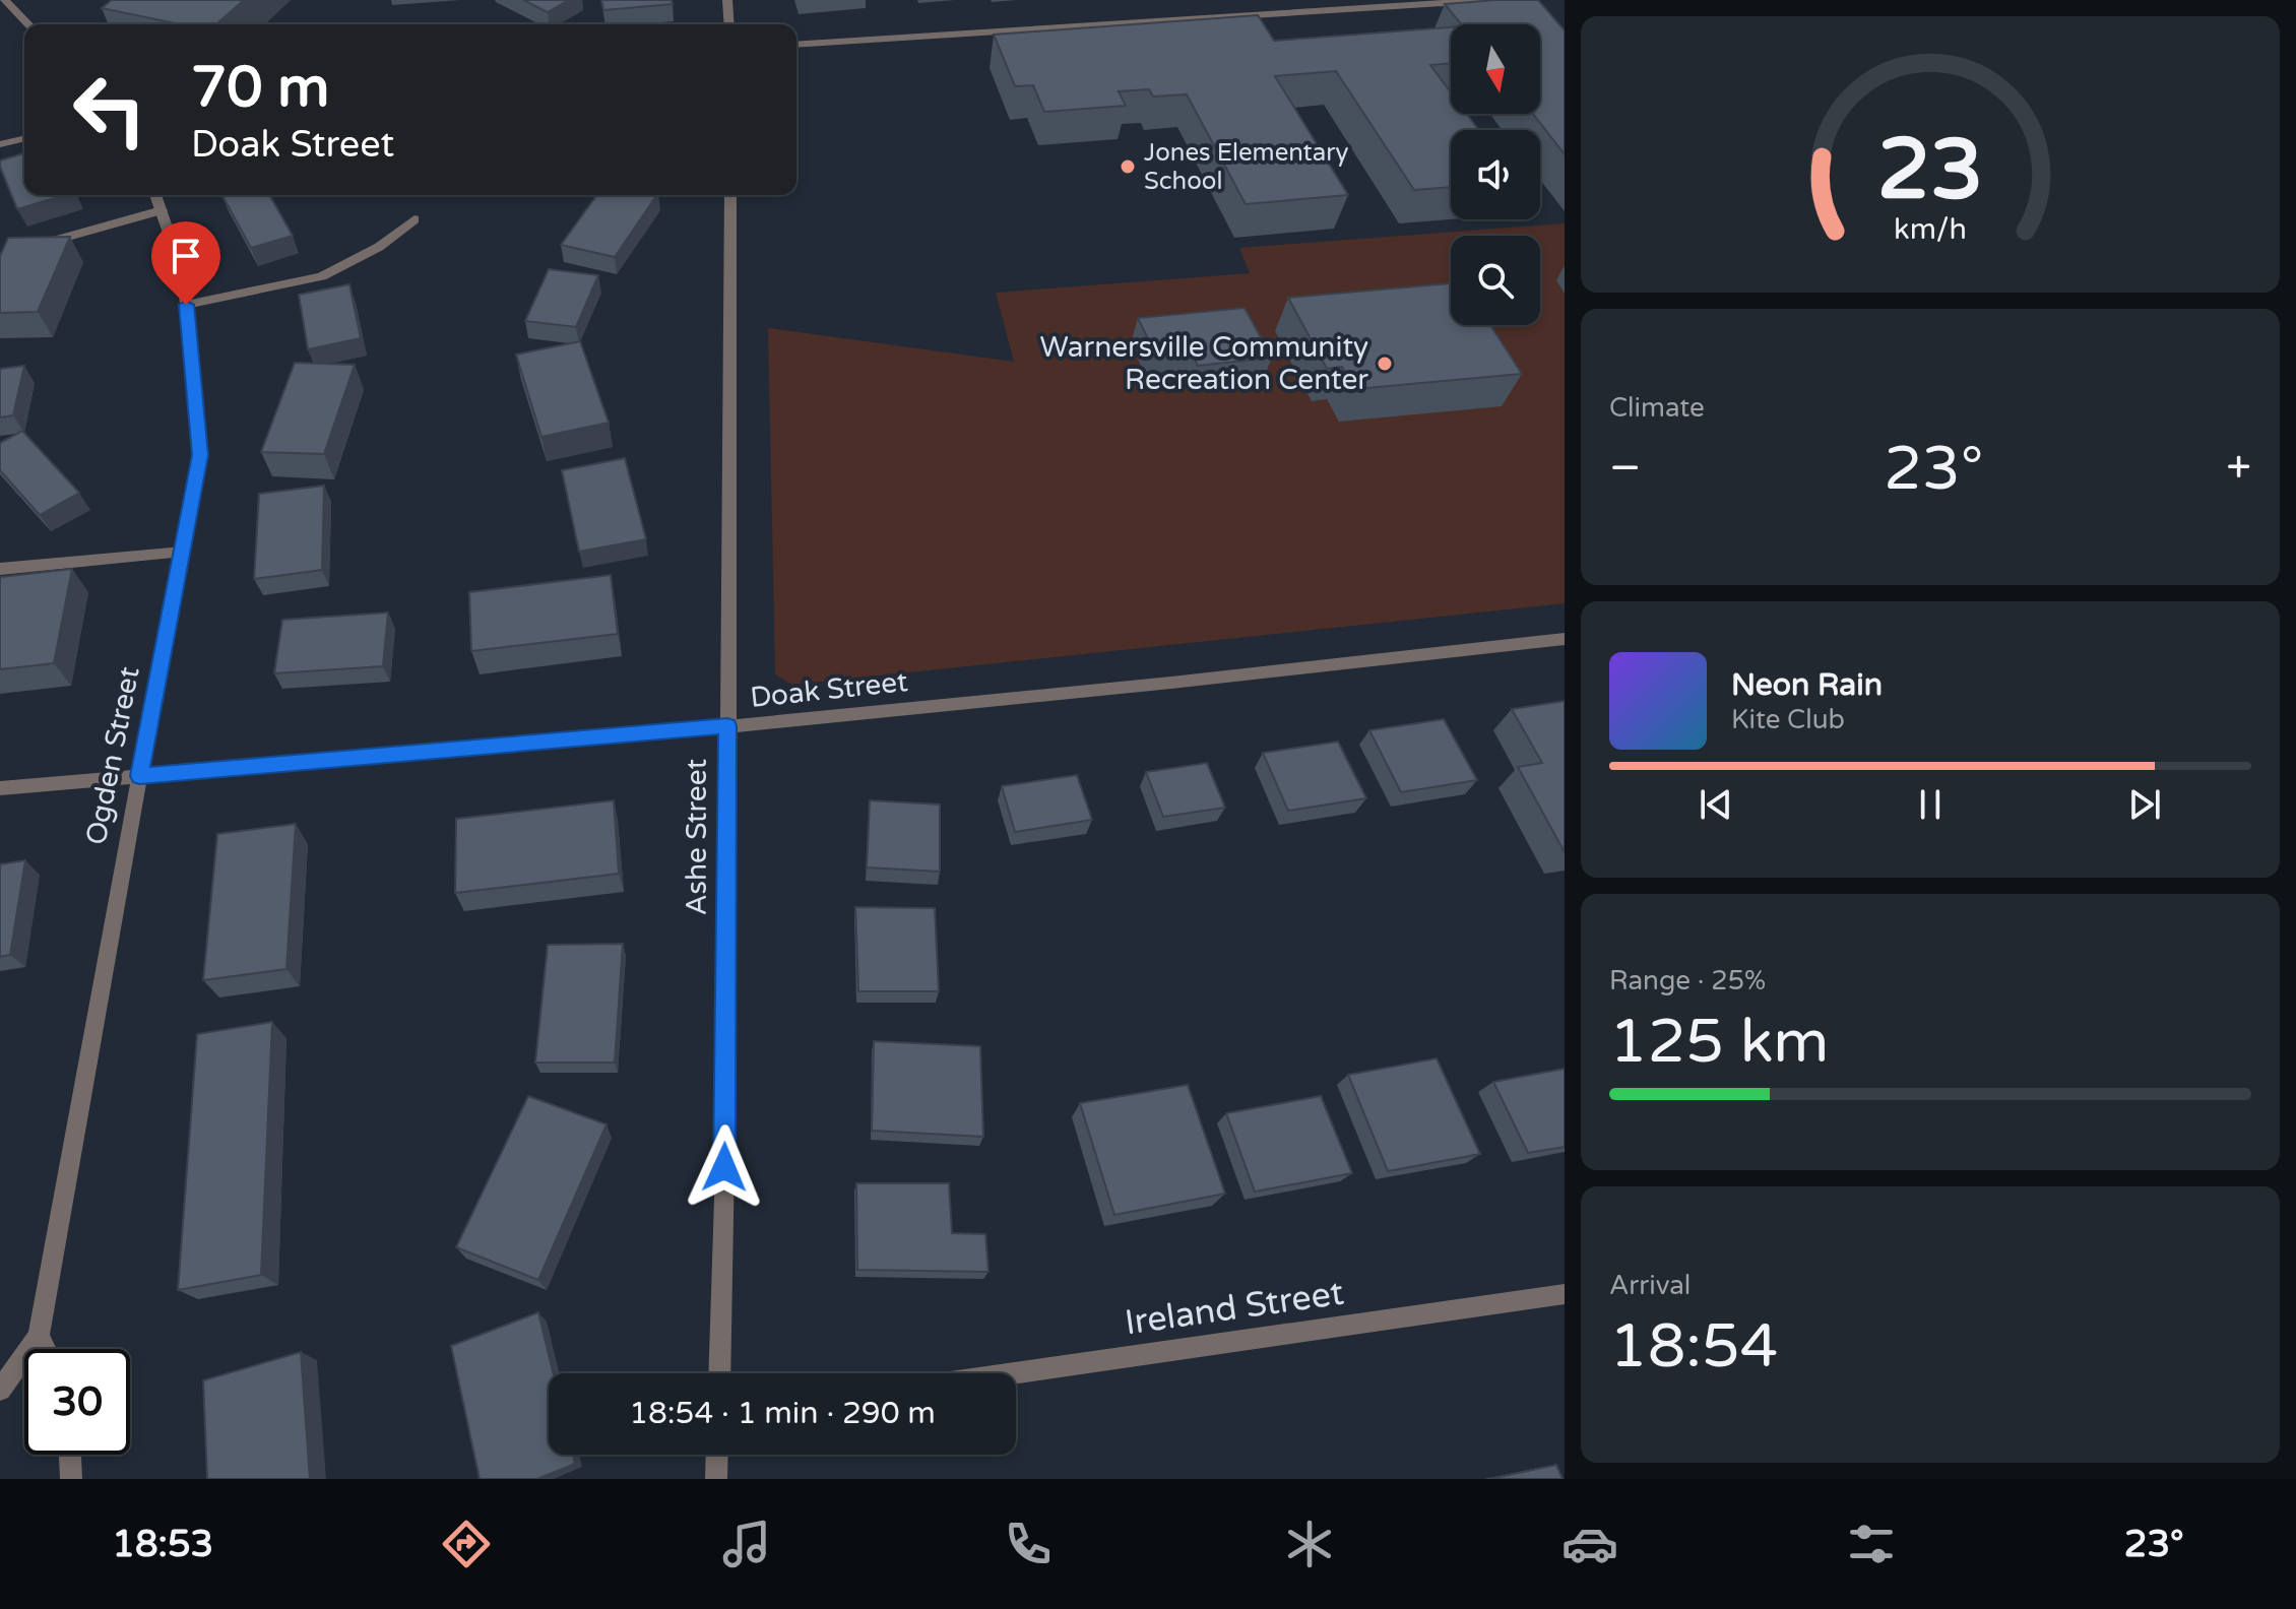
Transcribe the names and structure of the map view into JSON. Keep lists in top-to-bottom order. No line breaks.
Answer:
{"streets":{"street":["Doak Street","Ogden Street","Ashe Street","Ireland Street"]},"crossings":[["Doak Street","Ogden Street"],["Doak Street","Ashe Street"]],"places":["Jones Elementary School","Warnersville Community Recreation Center"],"north":"bottom","page":{"turn":["70 m","Doak Street"],"tile":["Climate",["Range · 25%","125 km"],["Arrival","18:54"]],"heat":["−","23°","+"],"song":["Neon Rain","Kite Club"],"limit":"30","trip":"18:54 · 1 min · 290 m","tabs":["18:53","23°"],"gauge":["23","km/h"]}}
